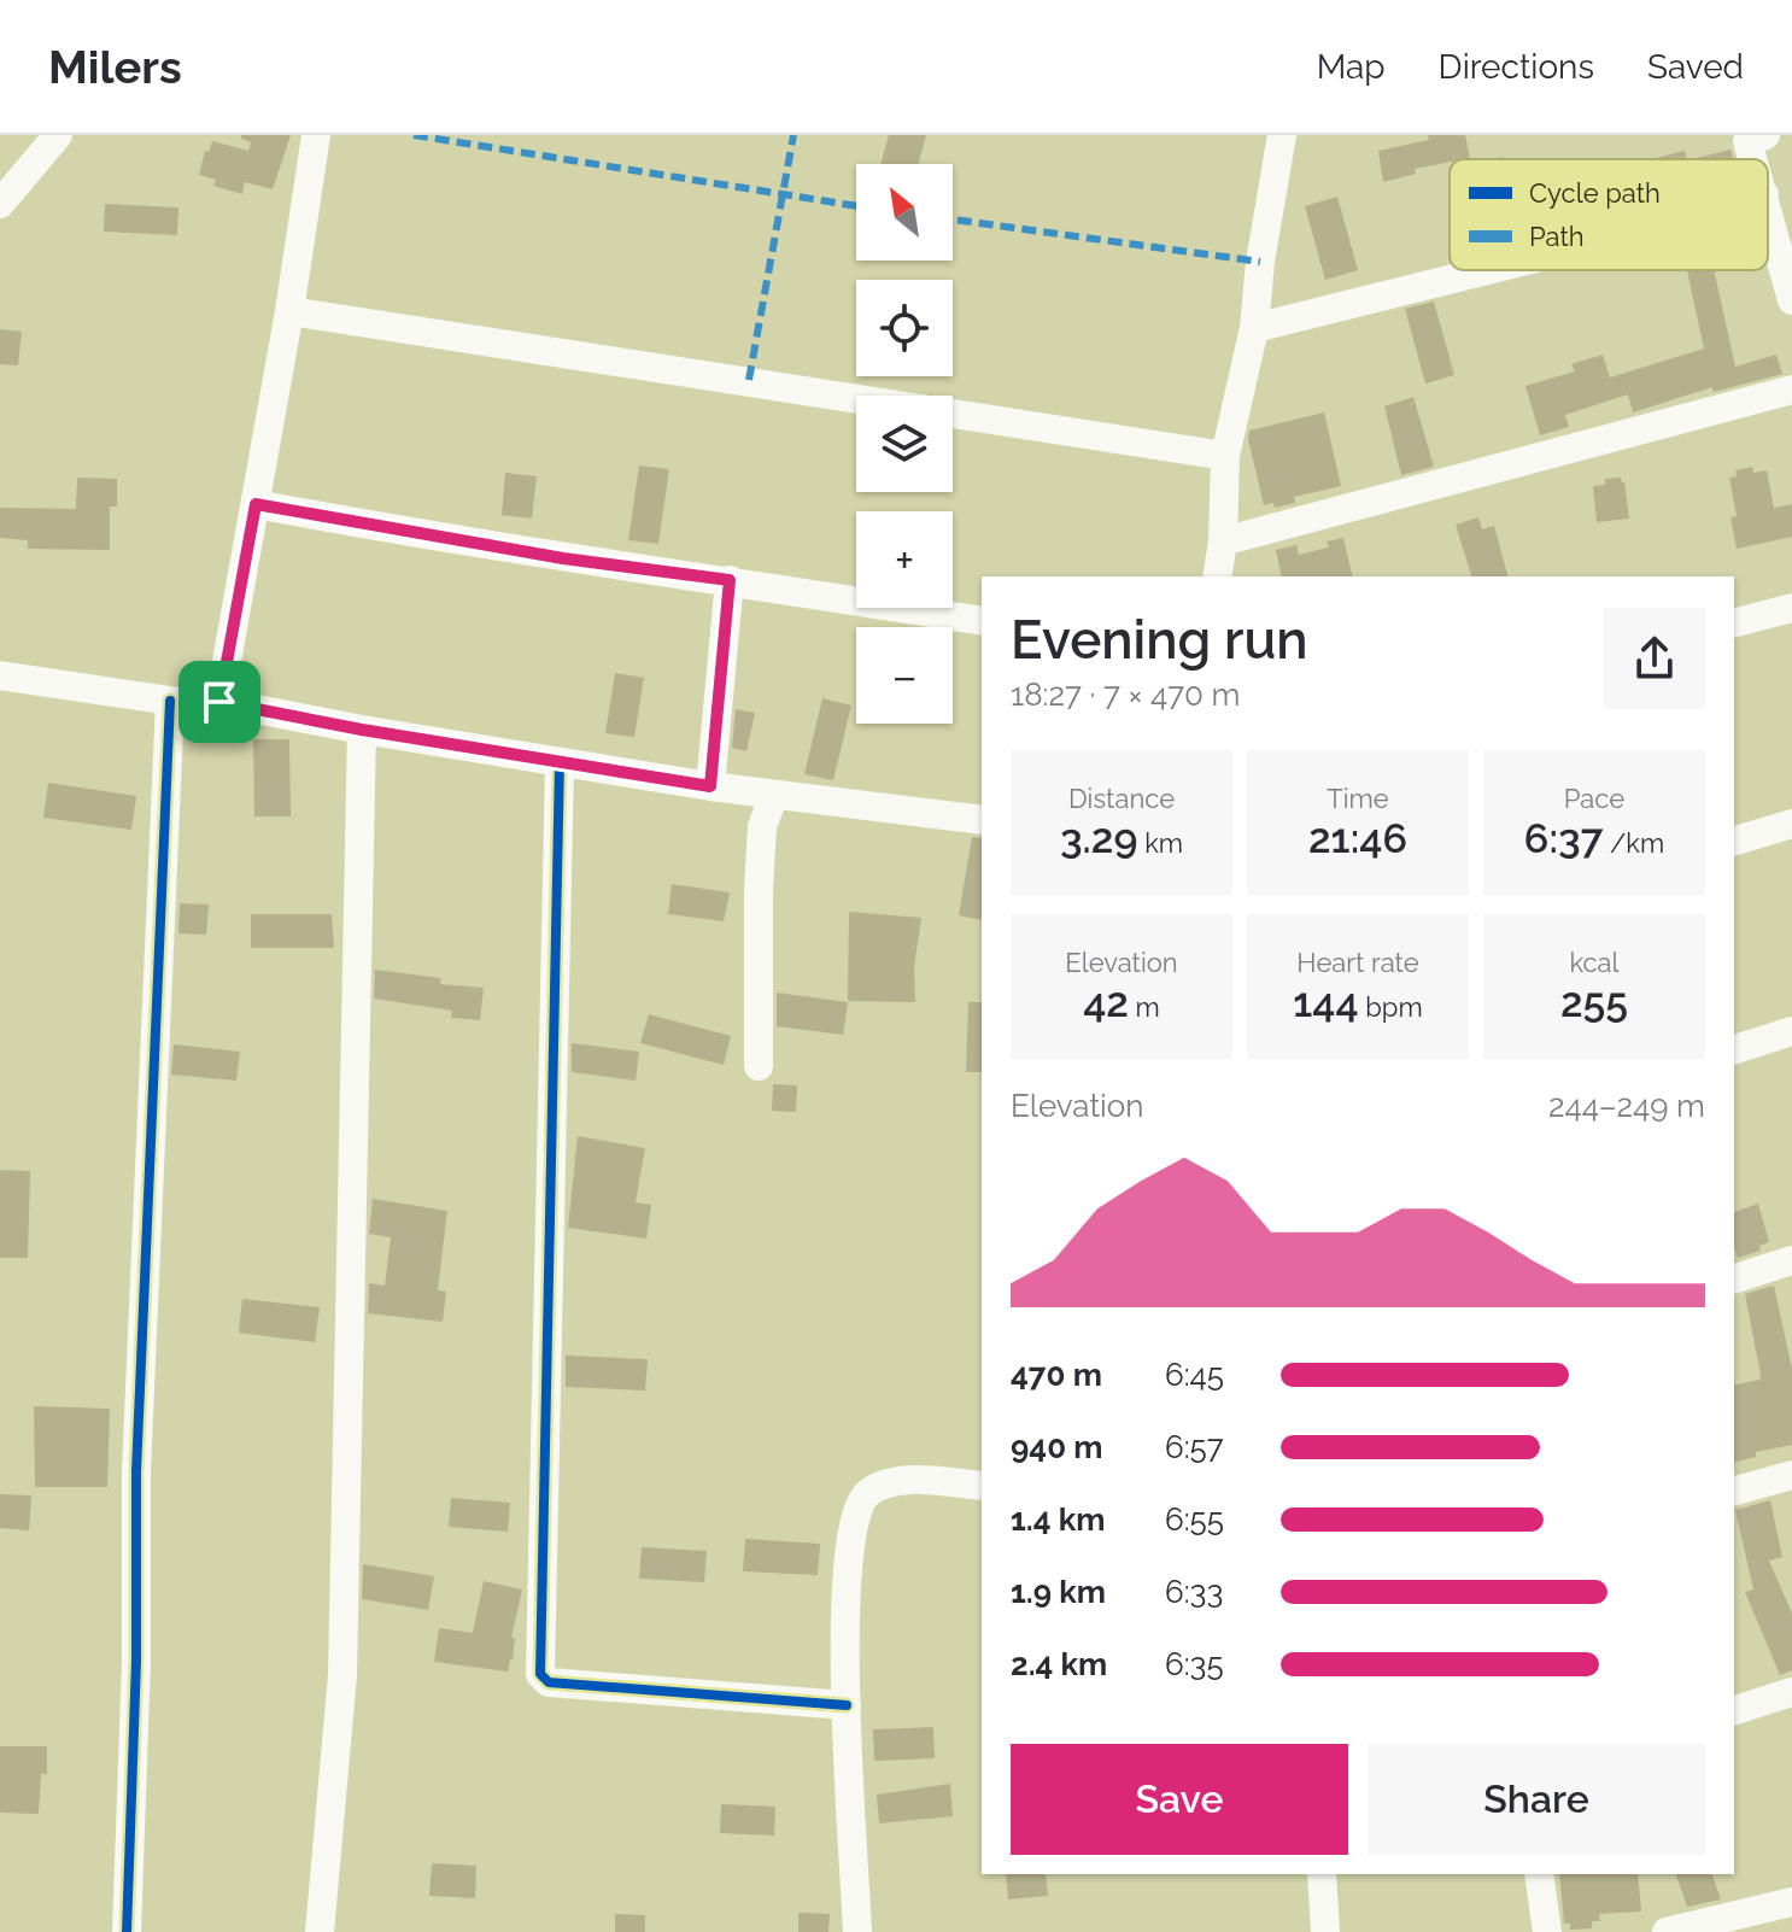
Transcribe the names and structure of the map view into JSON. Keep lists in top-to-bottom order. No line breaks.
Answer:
{"legend":["Cycle path","Path"],"north":"top left","page":{"header":"Milers","nav":["Map","Directions","Saved"],"map_buttons":["+","−"],"heading":["Evening run","18:27 · 7 × 470 m"],"stats":[["Distance","3.29 km"],["Time","21:46"],["Pace","6:37 /km"],["Elevation","42 m"],["Heart rate","144 bpm"],["kcal","255"]],"chart":["Elevation","244–249 m"],"list":[{"name":"470 m","note":"6:45"},{"name":"940 m","note":"6:57"},{"name":"1.4 km","note":"6:55"},{"name":"1.9 km","note":"6:33"},{"name":"2.4 km","note":"6:35"}],"buttons":["Save","Share"]}}
